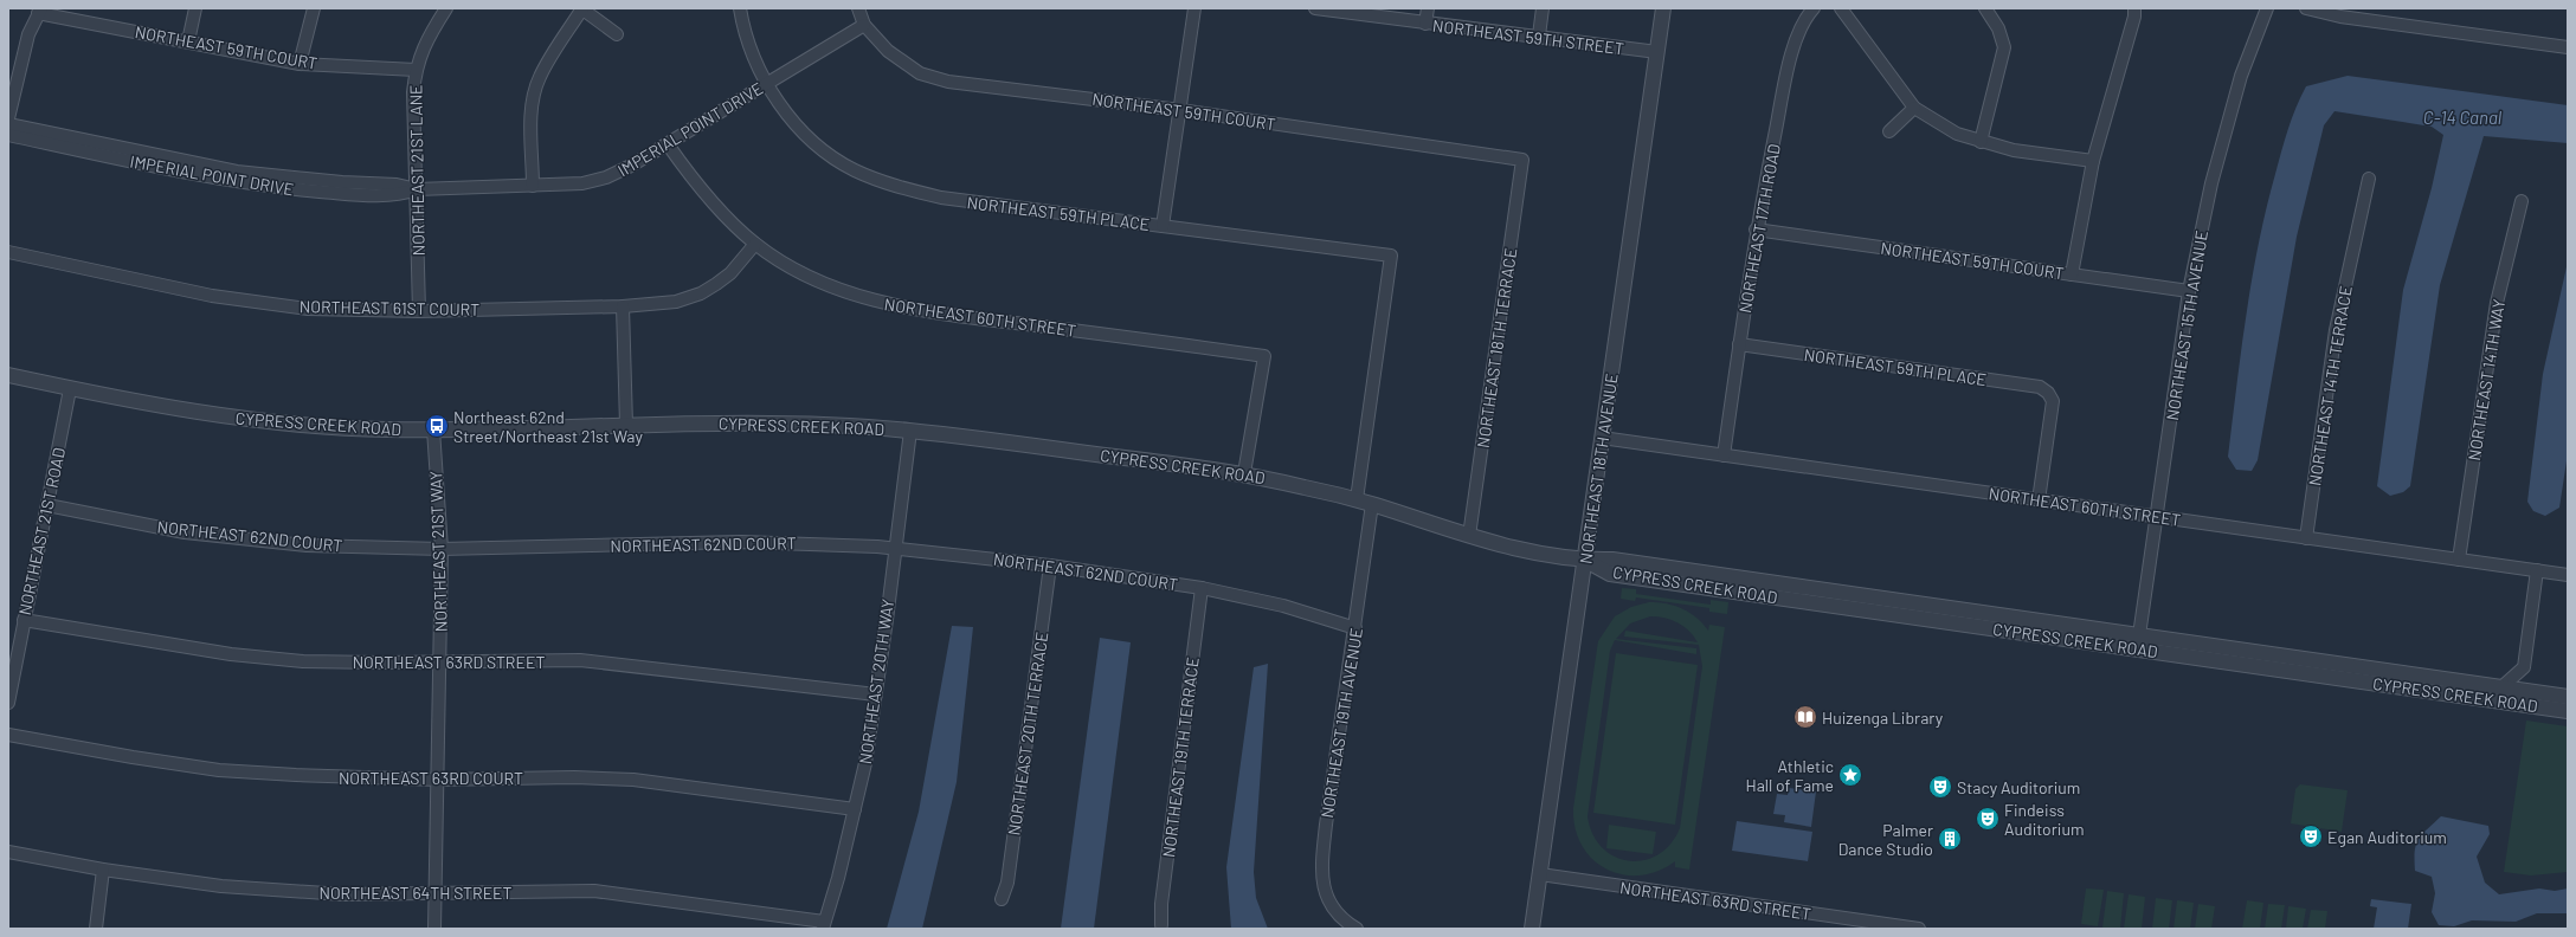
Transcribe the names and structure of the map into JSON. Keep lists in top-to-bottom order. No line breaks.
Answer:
{"streets":{"street":["NORTHEAST 59TH STREET","NORTHEAST 59TH COURT","IMPERIAL POINT DRIVE","NORTHEAST 21ST LANE","NORTHEAST 59TH PLACE","NORTHEAST 17TH ROAD","NORTHEAST 61ST COURT","NORTHEAST 60TH STREET","NORTHEAST 15TH AVENUE","NORTHEAST 18TH TERRACE","NORTHEAST 14TH WAY","NORTHEAST 14TH TERRACE","CYPRESS CREEK ROAD","NORTHEAST 18TH AVENUE","NORTHEAST 21ST ROAD","NORTHEAST 62ND COURT","NORTHEAST 21ST WAY","NORTHEAST 63RD STREET","NORTHEAST 20TH WAY","NORTHEAST 19TH AVENUE","NORTHEAST 20TH TERRACE","NORTHEAST 19TH TERRACE","NORTHEAST 63RD COURT","NORTHEAST 64TH STREET"]},"crossings":[["NORTHEAST 59TH STREET","NORTHEAST 18TH AVENUE"],["NORTHEAST 59TH COURT","IMPERIAL POINT DRIVE"],["NORTHEAST 59TH COURT","NORTHEAST 21ST LANE"],["NORTHEAST 59TH COURT","NORTHEAST 17TH ROAD"],["NORTHEAST 59TH COURT","NORTHEAST 15TH AVENUE"],["NORTHEAST 59TH COURT","NORTHEAST 18TH TERRACE"],["IMPERIAL POINT DRIVE","NORTHEAST 21ST LANE"],["IMPERIAL POINT DRIVE","NORTHEAST 59TH PLACE"],["IMPERIAL POINT DRIVE","NORTHEAST 60TH STREET"],["NORTHEAST 21ST LANE","NORTHEAST 61ST COURT"],["NORTHEAST 59TH PLACE","NORTHEAST 17TH ROAD"],["NORTHEAST 59TH PLACE","NORTHEAST 60TH STREET"],["NORTHEAST 59TH PLACE","CYPRESS CREEK ROAD"],["NORTHEAST 17TH ROAD","NORTHEAST 60TH STREET"],["NORTHEAST 61ST COURT","NORTHEAST 60TH STREET"],["NORTHEAST 60TH STREET","NORTHEAST 15TH AVENUE"],["NORTHEAST 60TH STREET","NORTHEAST 14TH WAY"],["NORTHEAST 60TH STREET","NORTHEAST 14TH TERRACE"],["NORTHEAST 60TH STREET","CYPRESS CREEK ROAD"],["NORTHEAST 60TH STREET","NORTHEAST 18TH AVENUE"],["NORTHEAST 15TH AVENUE","CYPRESS CREEK ROAD"],["NORTHEAST 18TH TERRACE","CYPRESS CREEK ROAD"],["CYPRESS CREEK ROAD","NORTHEAST 18TH AVENUE"],["CYPRESS CREEK ROAD","NORTHEAST 21ST ROAD"],["CYPRESS CREEK ROAD","NORTHEAST 21ST WAY"],["CYPRESS CREEK ROAD","NORTHEAST 20TH WAY"],["CYPRESS CREEK ROAD","NORTHEAST 19TH AVENUE"],["NORTHEAST 18TH AVENUE","NORTHEAST 63RD STREET"],["NORTHEAST 21ST ROAD","NORTHEAST 62ND COURT"],["NORTHEAST 21ST ROAD","NORTHEAST 63RD STREET"],["NORTHEAST 62ND COURT","NORTHEAST 21ST WAY"],["NORTHEAST 62ND COURT","NORTHEAST 20TH WAY"],["NORTHEAST 62ND COURT","NORTHEAST 19TH AVENUE"],["NORTHEAST 62ND COURT","NORTHEAST 20TH TERRACE"],["NORTHEAST 62ND COURT","NORTHEAST 19TH TERRACE"],["NORTHEAST 21ST WAY","NORTHEAST 63RD STREET"],["NORTHEAST 21ST WAY","NORTHEAST 63RD COURT"],["NORTHEAST 21ST WAY","NORTHEAST 64TH STREET"],["NORTHEAST 63RD STREET","NORTHEAST 20TH WAY"],["NORTHEAST 20TH WAY","NORTHEAST 63RD COURT"],["NORTHEAST 20TH WAY","NORTHEAST 64TH STREET"]],"water":["C-14 Canal"],"places":{"bus stop":["Northeast 62nd Street/Northeast 21st Way"],"library":["Huizenga Library"],"place":["Athletic Hall of Fame"],"theatre":["Stacy Auditorium","Findeiss Auditorium","Egan Auditorium"],"building":["Palmer Dance Studio"]}}
